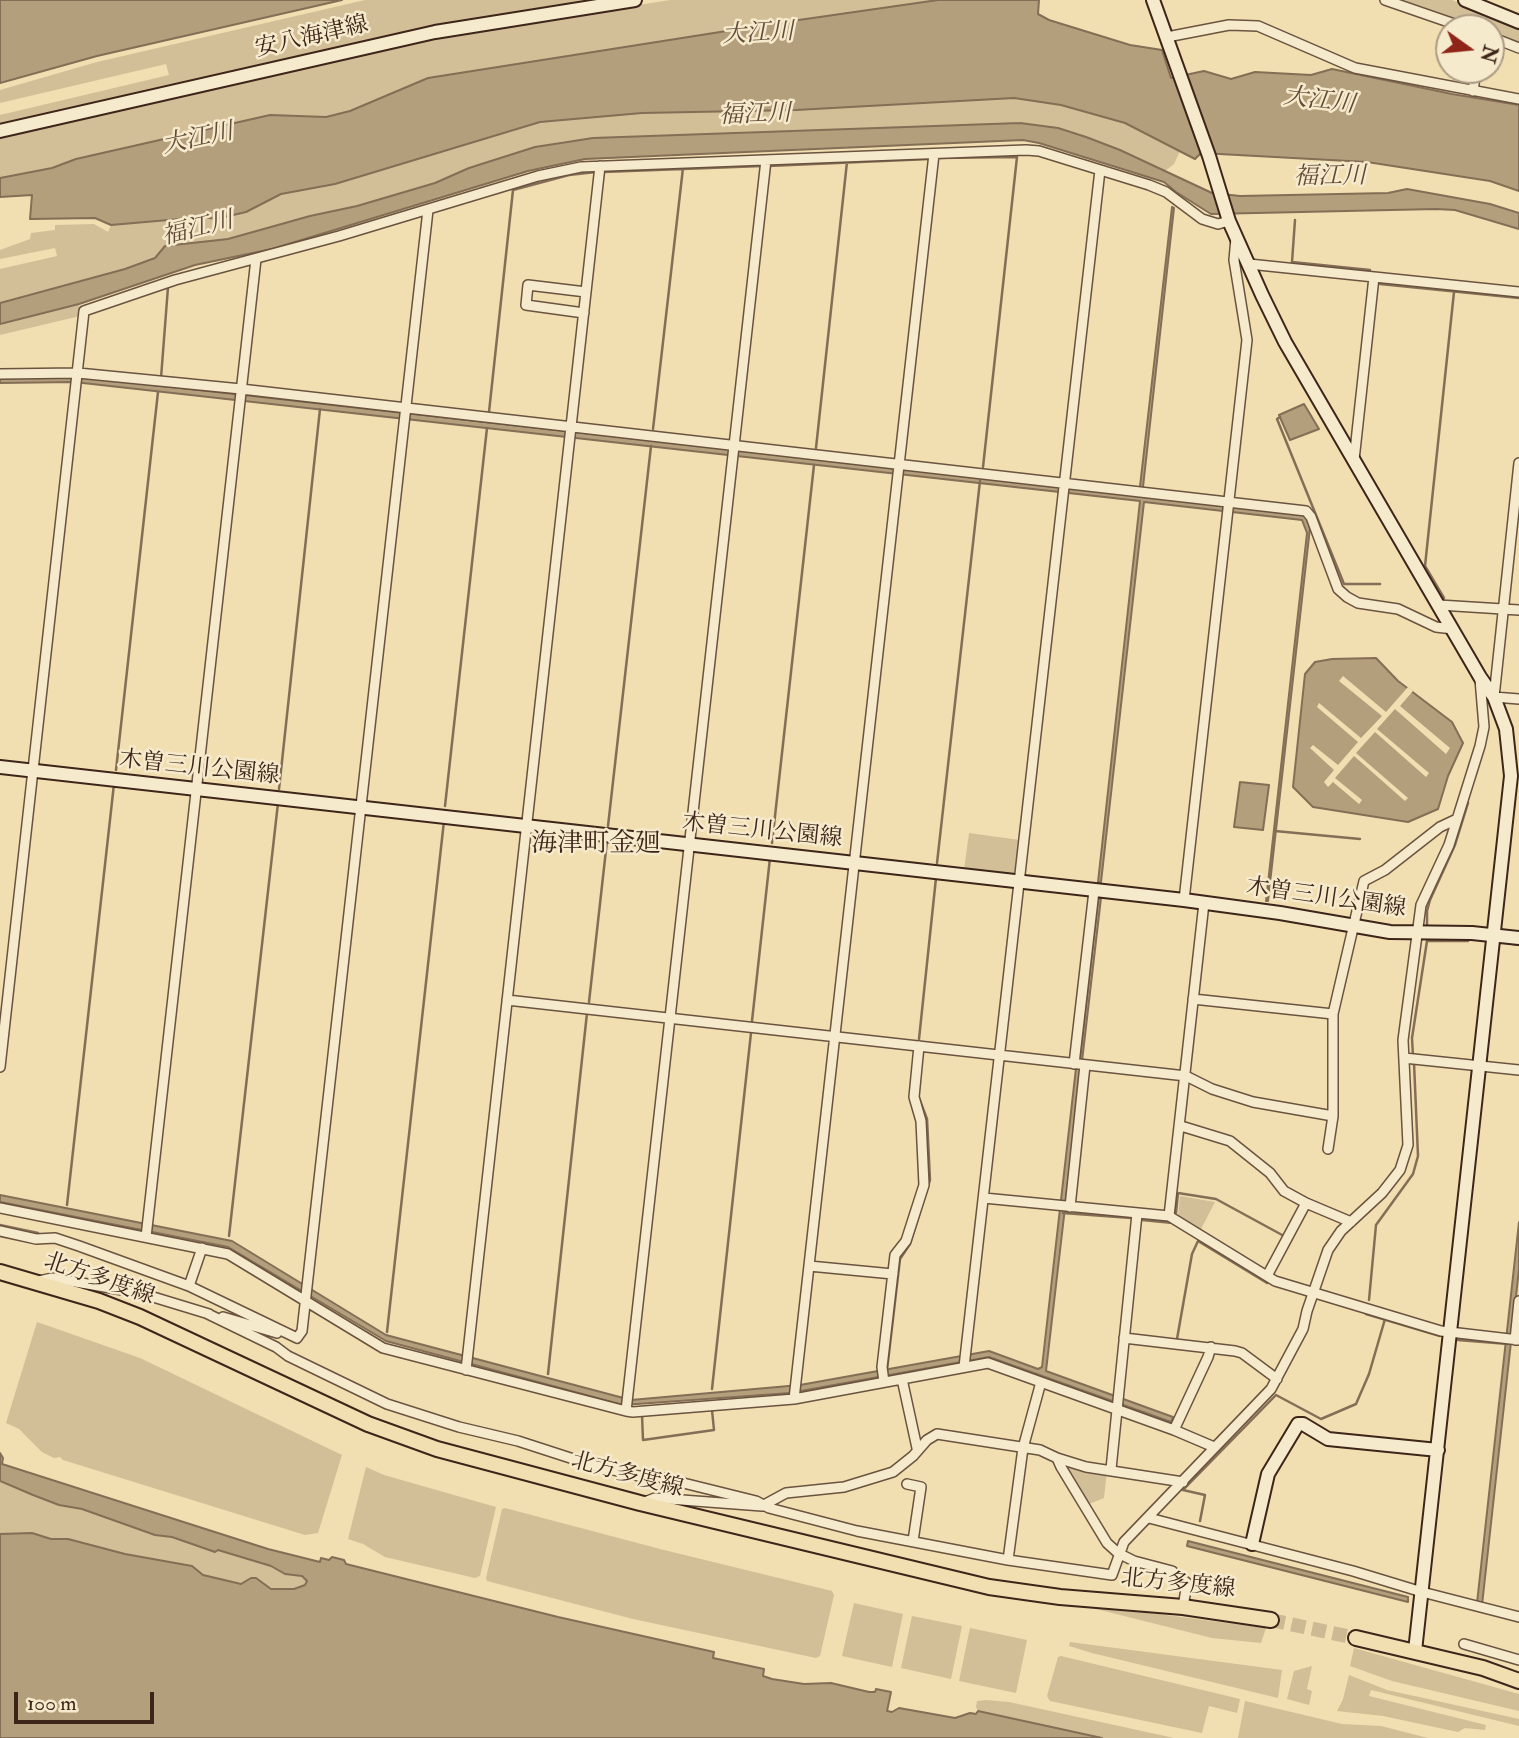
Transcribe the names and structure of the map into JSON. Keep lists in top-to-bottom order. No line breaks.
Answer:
{"streets":{"main road":["安八海津線","木曽三川公園線","北方多度線"]},"districts":["海津町金廻"],"water":["大江川","福江川"],"scale_bar":"100 m","north":"right"}
